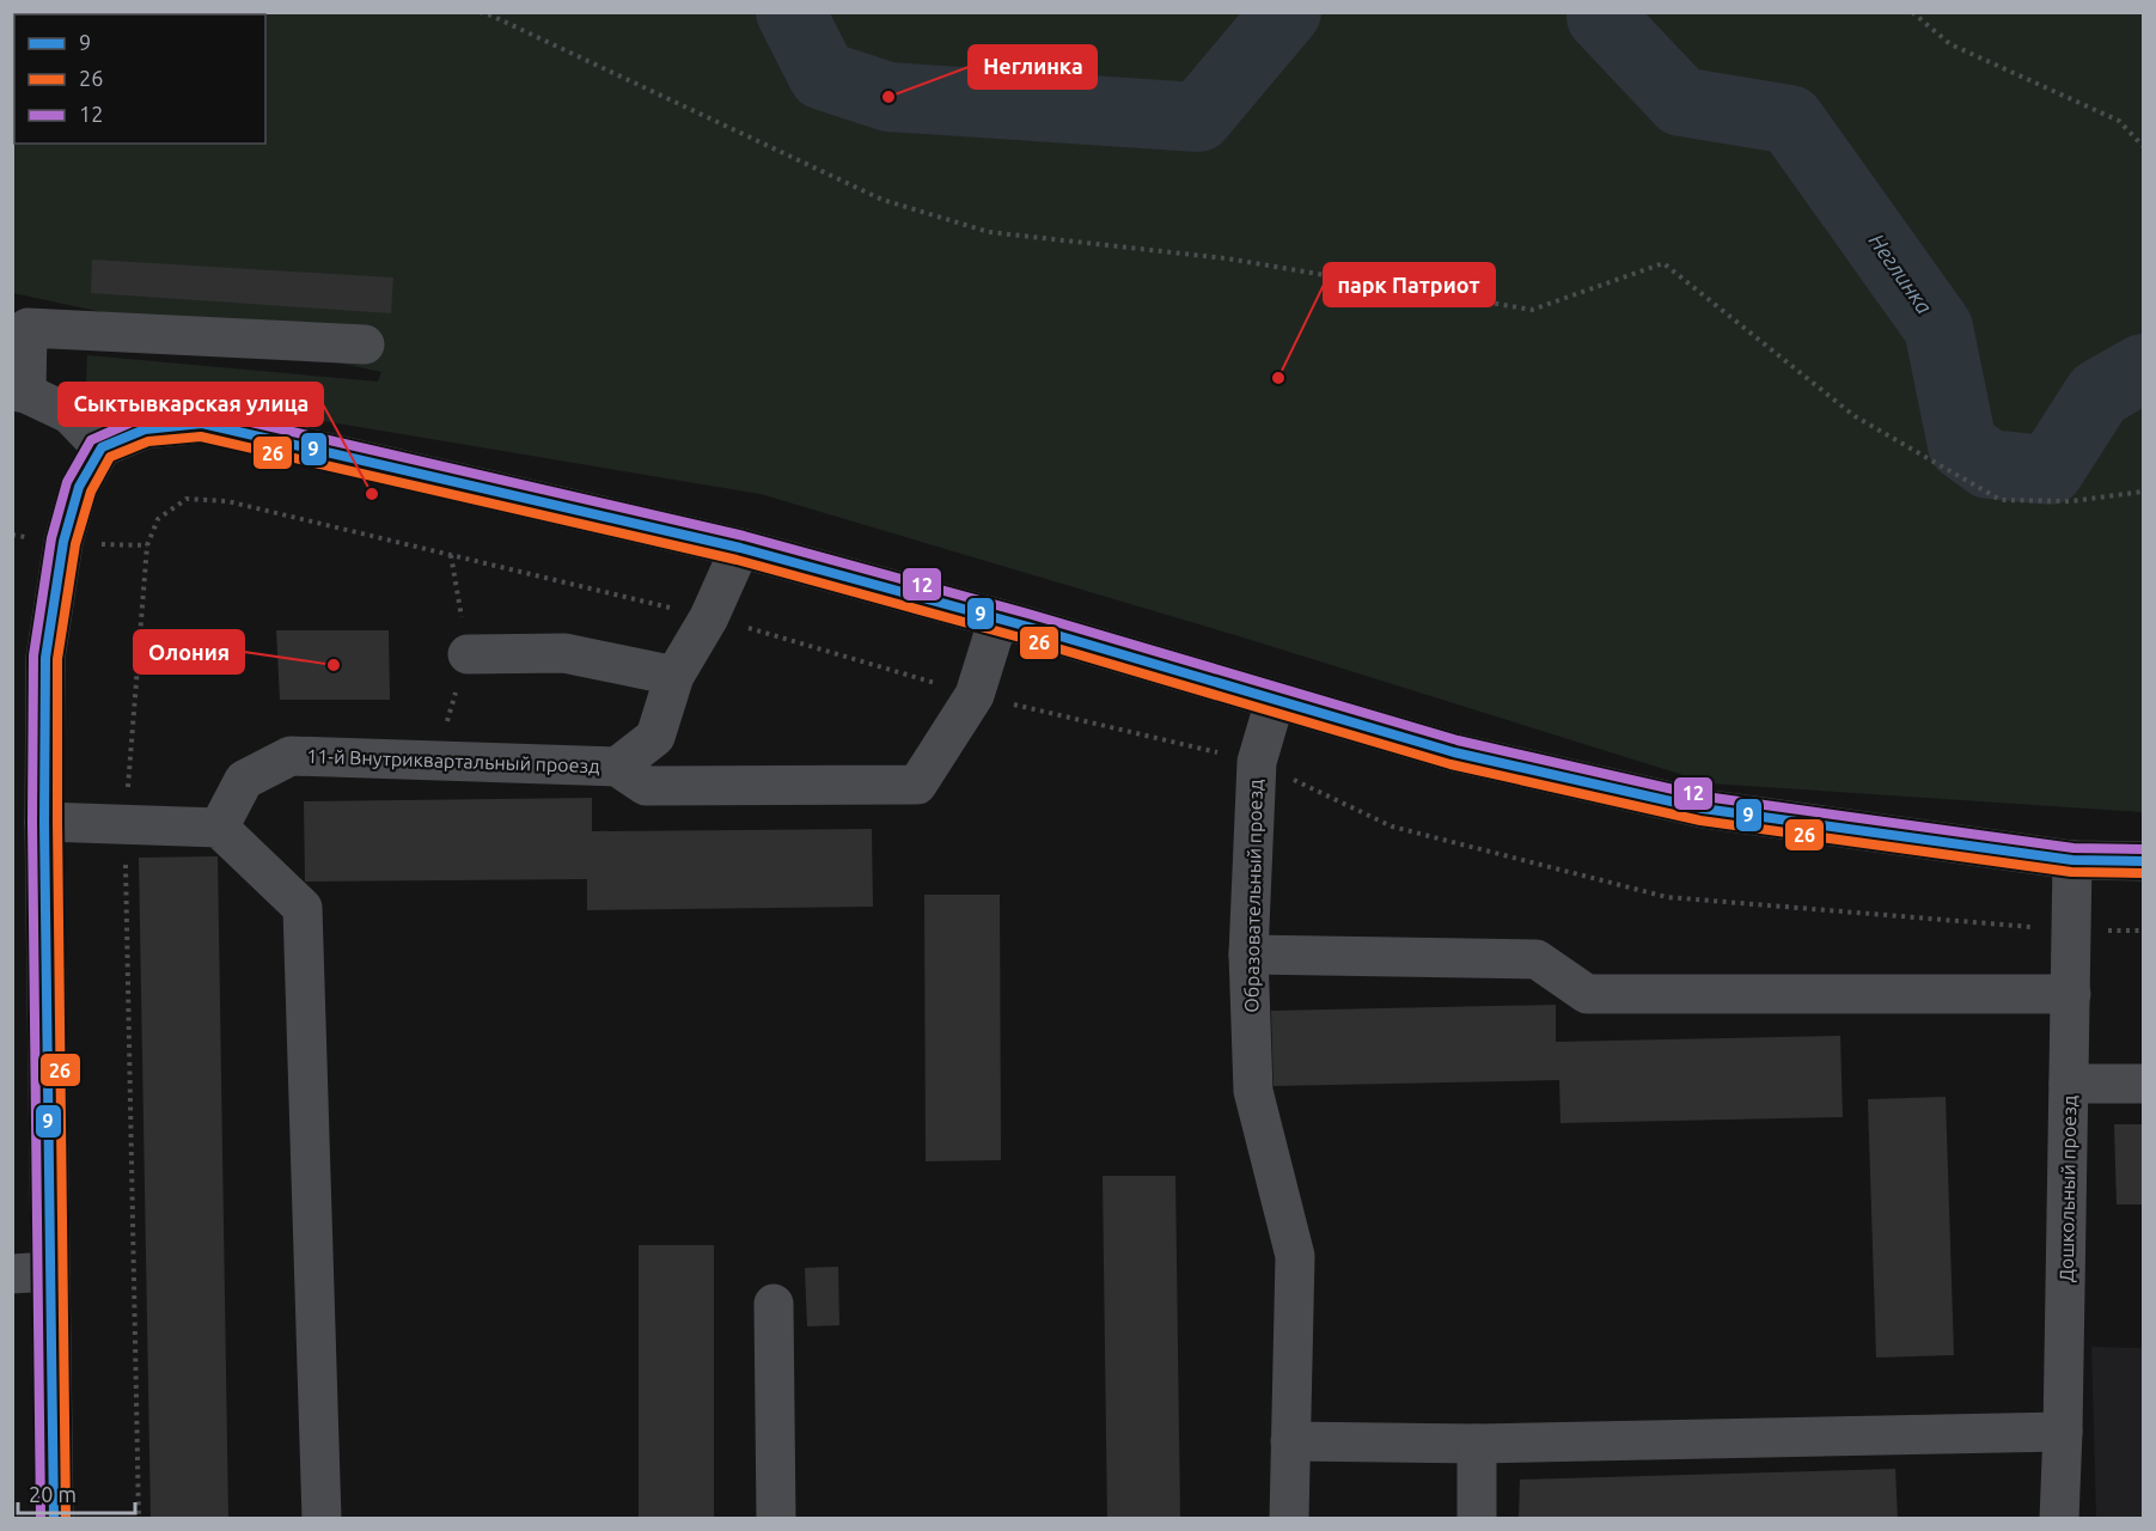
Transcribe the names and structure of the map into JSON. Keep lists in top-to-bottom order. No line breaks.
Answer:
{"streets":{"street":["11-й Внутриквартальный проезд","Образовательный проезд","Дошкольный проезд"]},"water":["Неглинка"],"places":["Неглинка","парк Патриот","Сыктывкарская улица","Олония"],"lines":["transit line 12","transit line 9","transit line 26"],"legend":["9","26","12"],"scale_bar":"20 m"}
